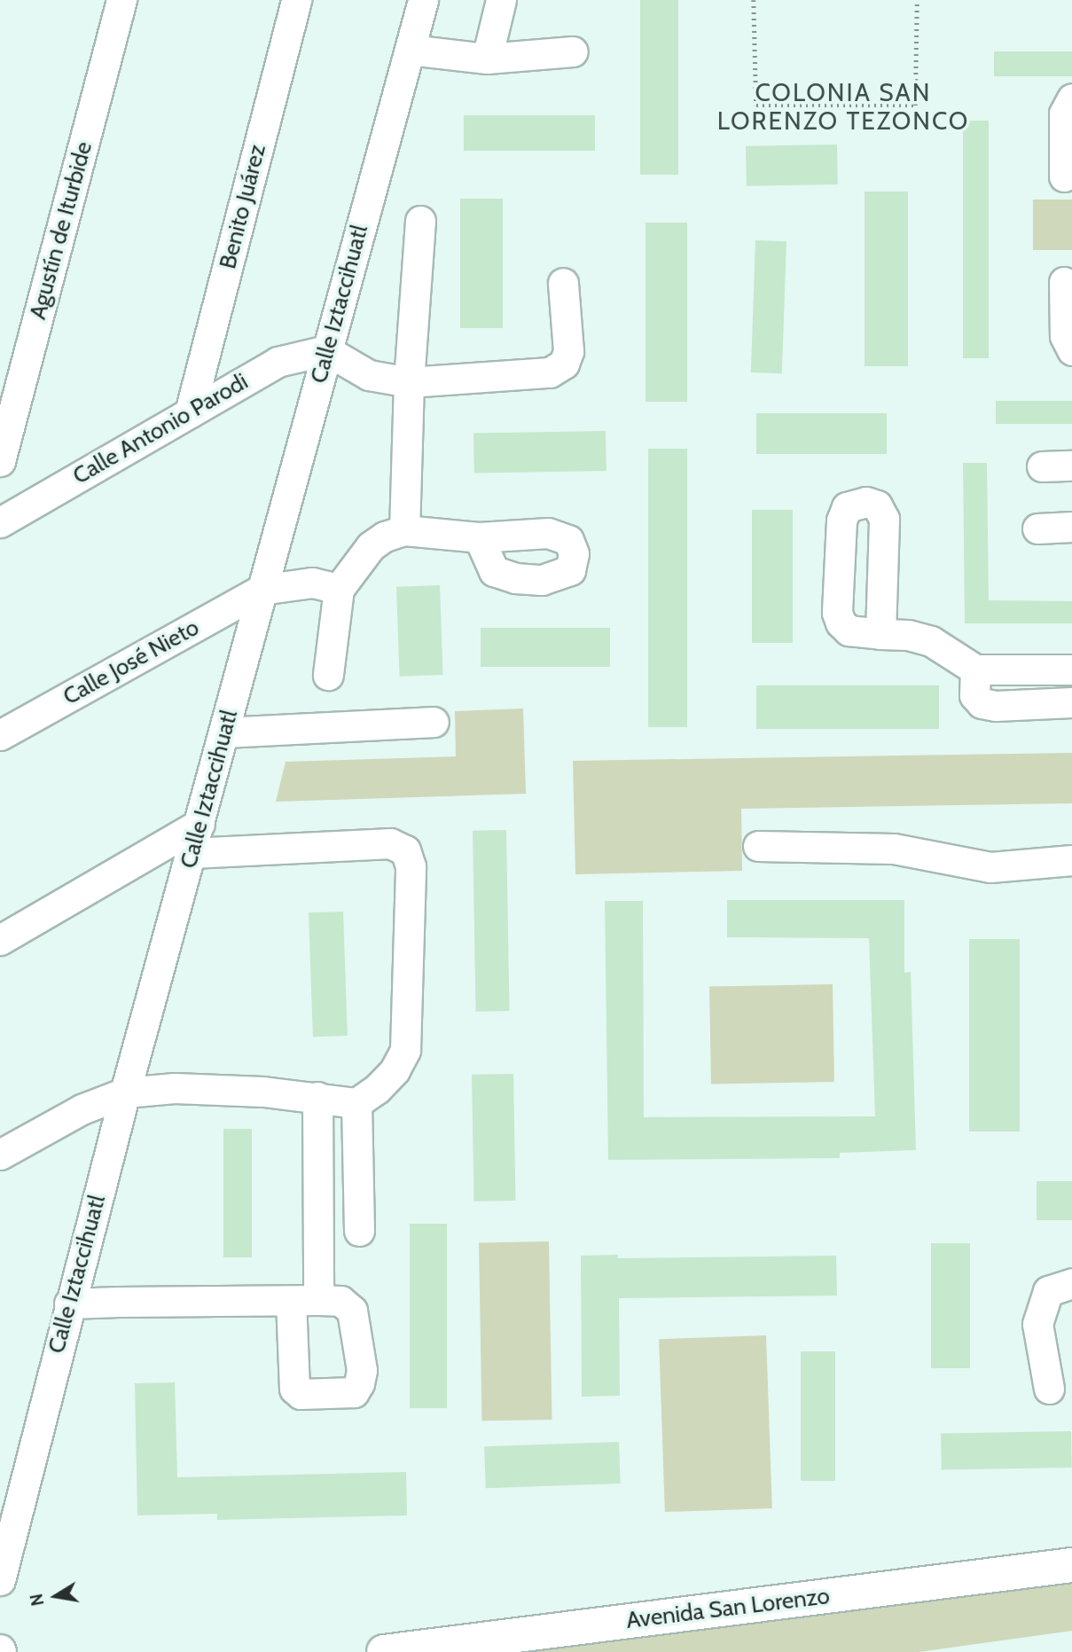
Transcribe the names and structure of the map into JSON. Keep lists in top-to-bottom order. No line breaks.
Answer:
{"streets":{"main road":["Avenida San Lorenzo"],"street":["Benito Juárez","Agustín de Iturbide","Calle Iztaccihuatl","Calle Antonio Parodi","Calle José Nieto"]},"crossings":[["Benito Juárez","Calle Antonio Parodi"],["Calle Iztaccihuatl","Calle Antonio Parodi"],["Calle Iztaccihuatl","Calle José Nieto"]],"districts":["COLONIA SAN LORENZO TEZONCO"],"north":"left"}
